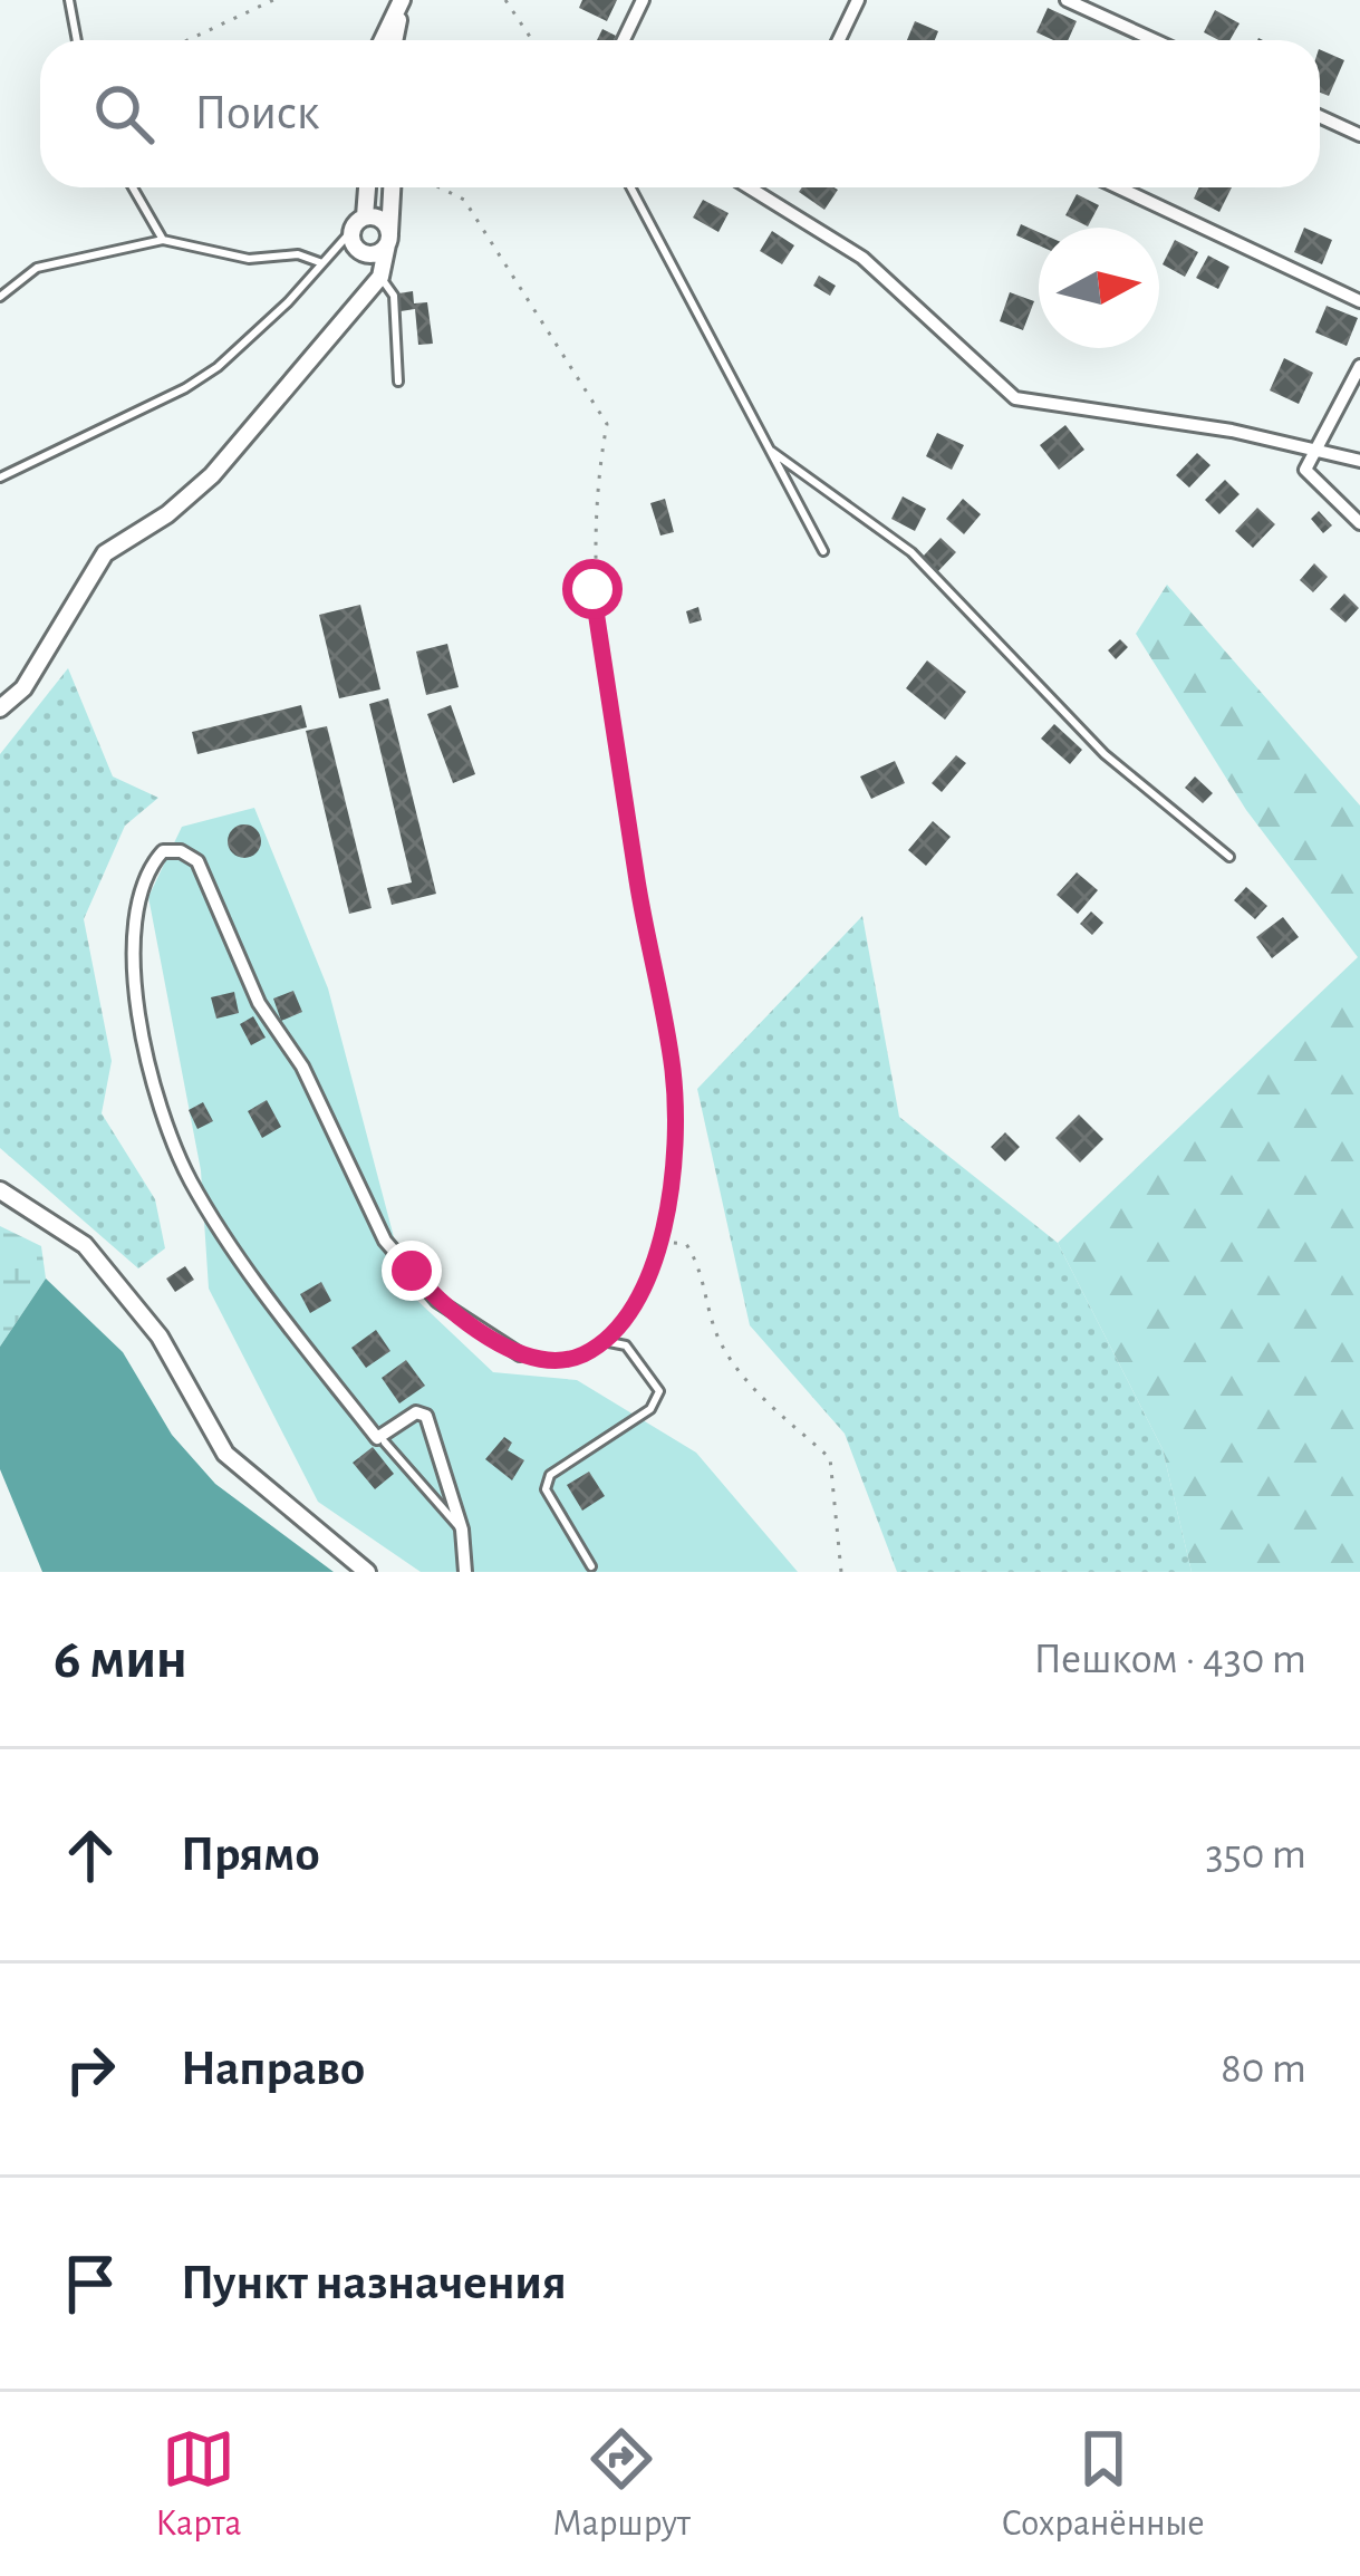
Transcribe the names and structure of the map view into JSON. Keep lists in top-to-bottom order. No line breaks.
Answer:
{"north":"right","page":{"search":"Поиск","heading":["6 мин","Пешком · 430 m"],"list":[["Прямо","350 m"],["Направо","80 m"],"Пункт назначения"],"nav":["Карта","Маршрут","Сохранённые"]}}
